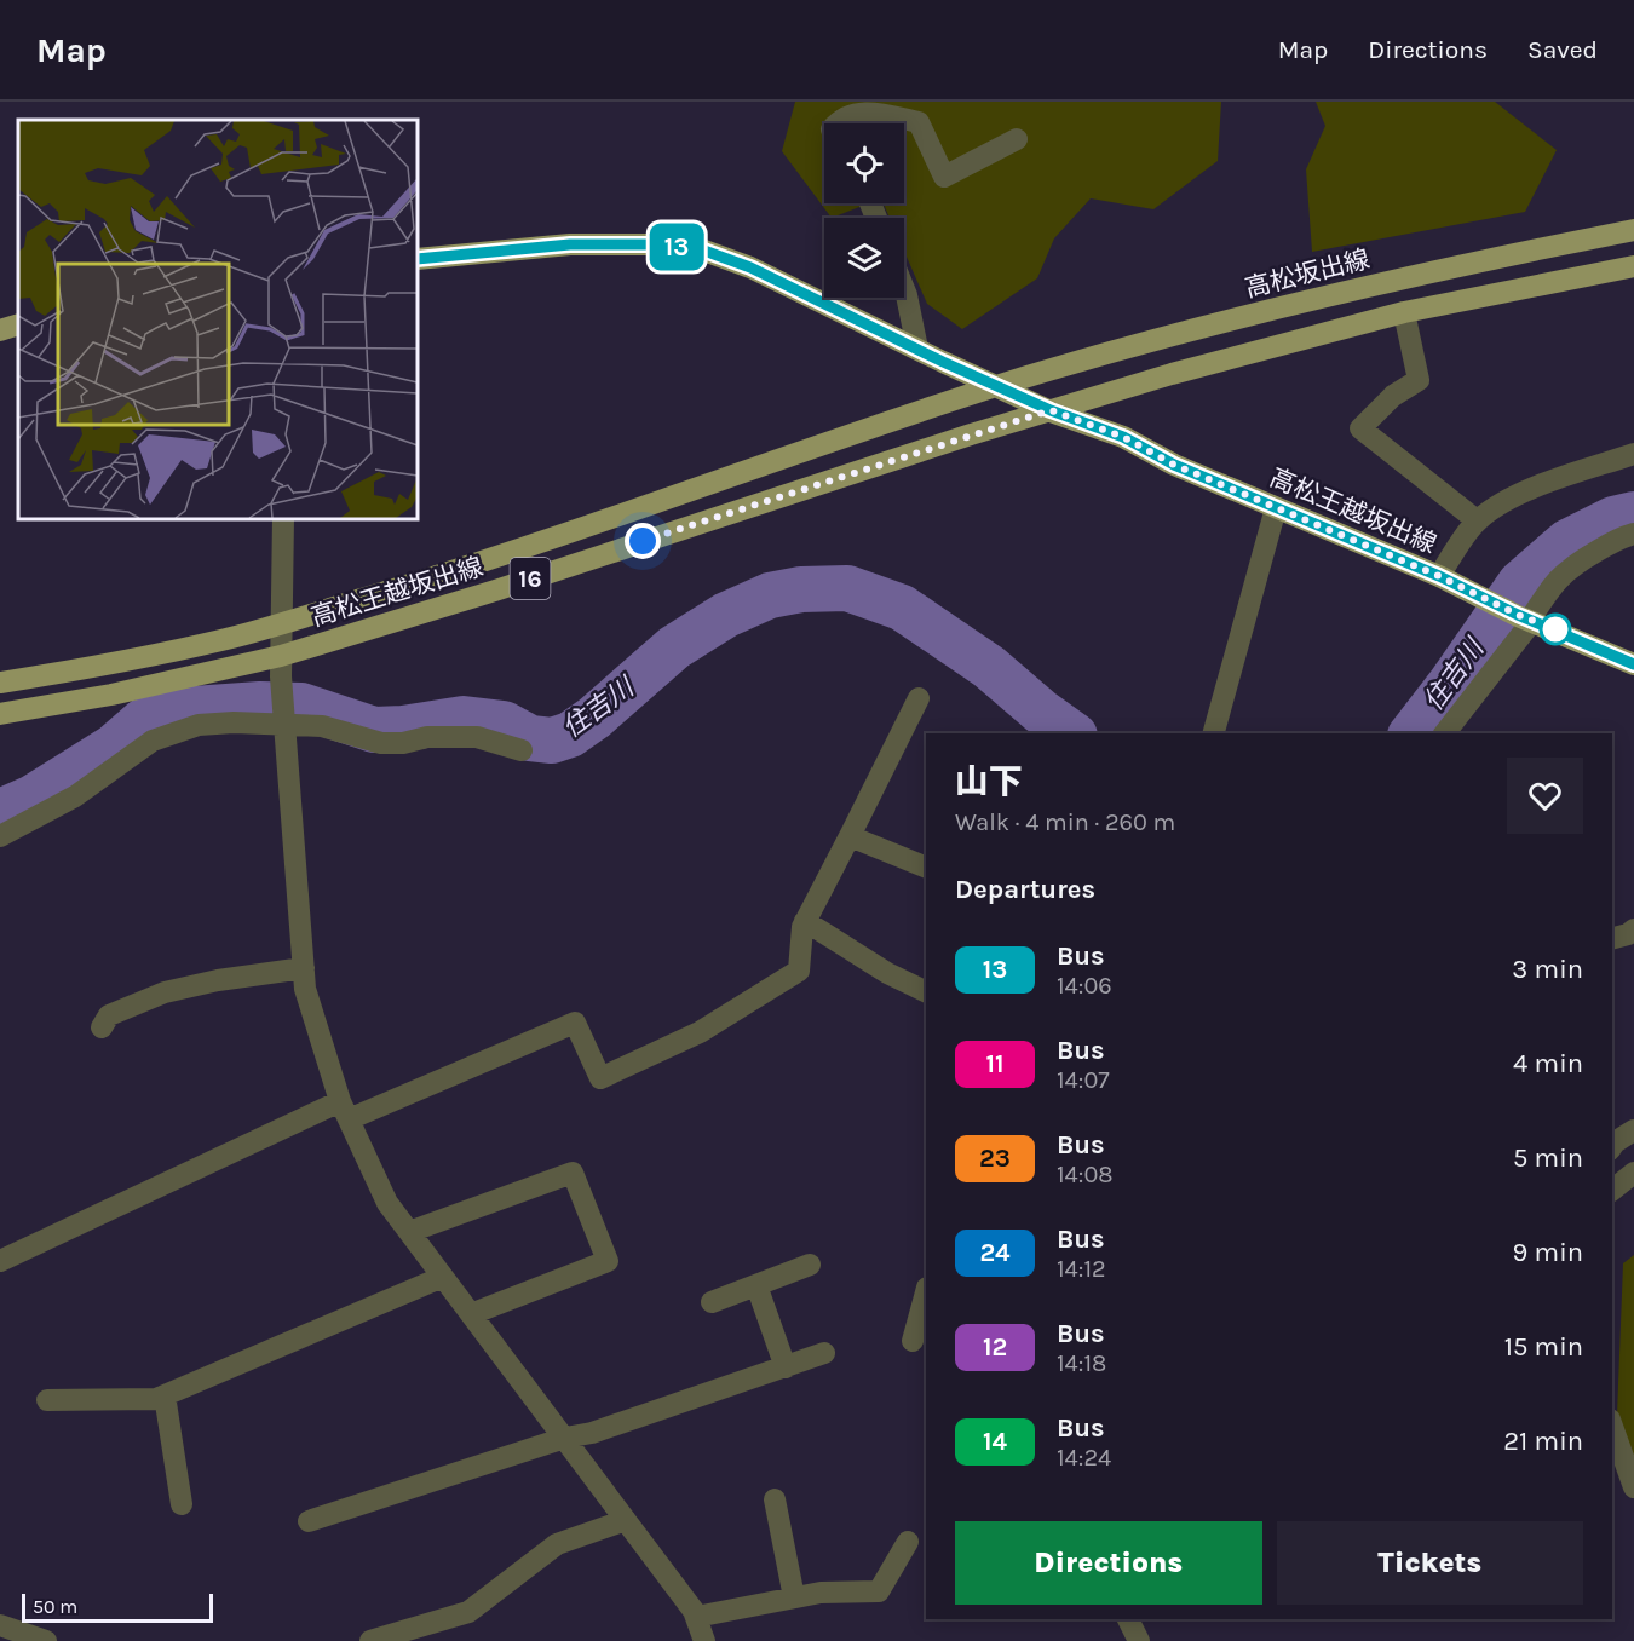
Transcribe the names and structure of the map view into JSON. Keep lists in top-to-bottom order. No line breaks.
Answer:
{"streets":{"main road":["高松坂出線","高松王越坂出線","16"]},"crossings":[["高松坂出線","高松王越坂出線"]],"water":["住吉川"],"lines":["bus line 13"],"scale_bar":"50 m","page":{"header":"Map","nav":["Map","Directions","Saved"],"on_map":"13","heading":[["山下","Walk · 4 min · 260 m"],"Departures"],"list":[{"mark":"13","name":"Bus","note":"14:06","value":"3 min"},{"mark":"11","name":"Bus","note":"14:07","value":"4 min"},{"mark":"23","name":"Bus","note":"14:08","value":"5 min"},{"mark":"24","name":"Bus","note":"14:12","value":"9 min"},{"mark":"12","name":"Bus","note":"14:18","value":"15 min"},{"mark":"14","name":"Bus","note":"14:24","value":"21 min"}],"buttons":["Directions","Tickets"],"scale":"50 m"}}
